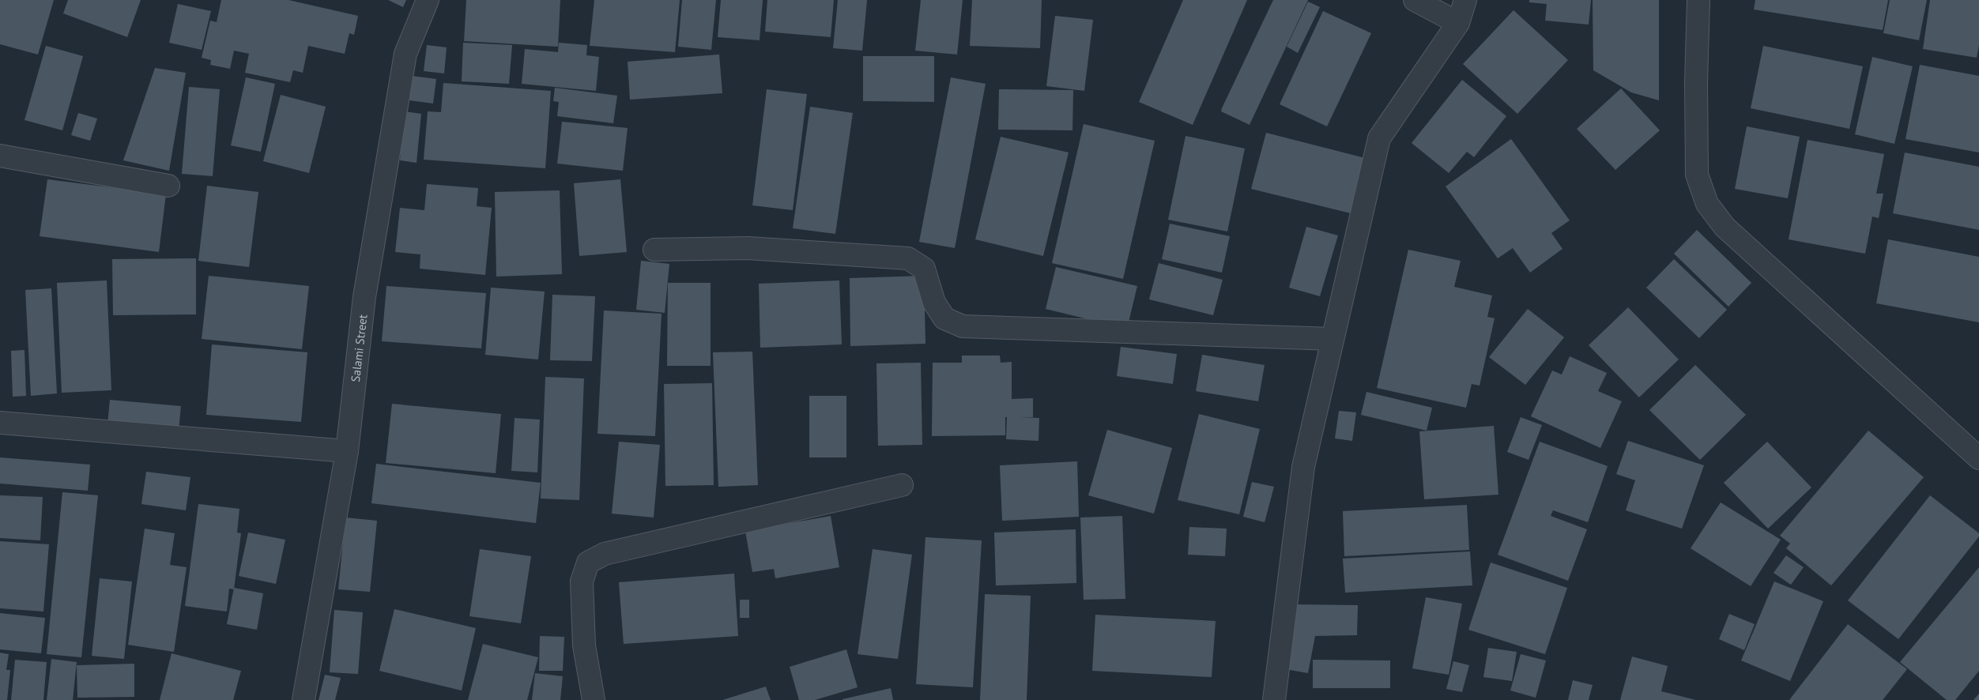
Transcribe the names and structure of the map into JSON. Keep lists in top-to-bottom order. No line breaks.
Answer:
{"streets":{"street":["Salami Street"]}}
